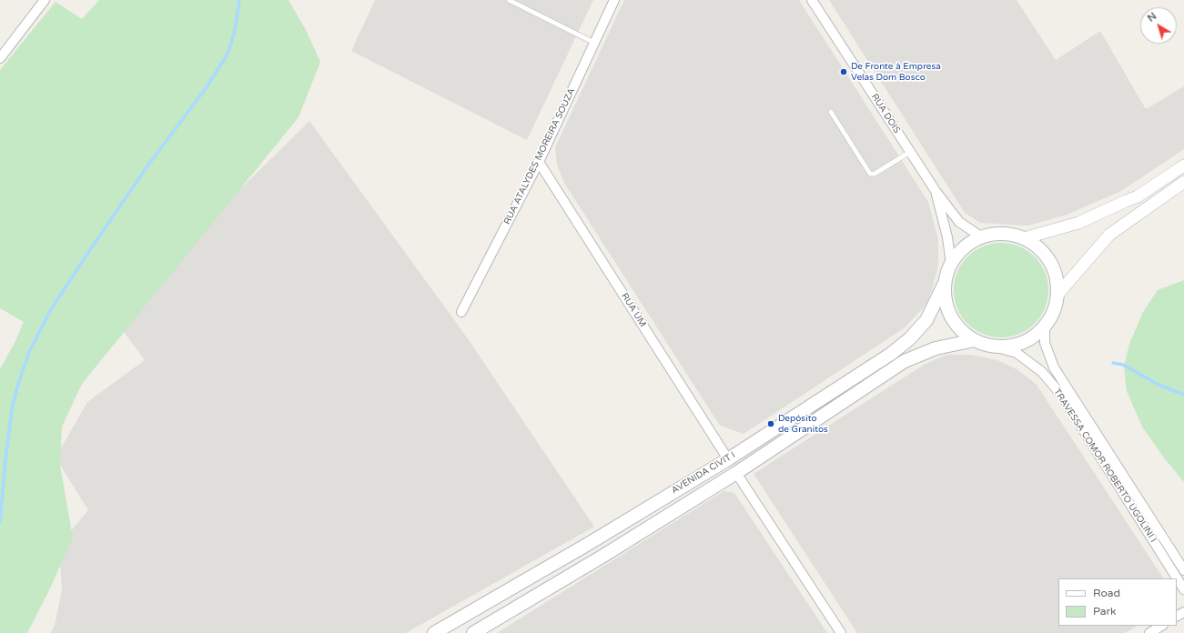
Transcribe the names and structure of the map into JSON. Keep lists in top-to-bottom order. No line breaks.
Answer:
{"streets":{"main road":["AVENIDA CIVIT I"],"street":["RUA DOIS","RUA ATALYDES MOREIRA SOUZA","RUA UM","TRAVESSA COMOR ROBERTO UGOLINI I"]},"crossings":[["RUA DOIS","TRAVESSA COMOR ROBERTO UGOLINI I"],["RUA DOIS","AVENIDA CIVIT I"],["RUA ATALYDES MOREIRA SOUZA","RUA UM"],["RUA UM","AVENIDA CIVIT I"],["TRAVESSA COMOR ROBERTO UGOLINI I","AVENIDA CIVIT I"]],"places":["De Fronte à Empresa Velas Dom Bosco","Depósito de Granitos"],"legend":["Road","Park"],"north":"top left"}
